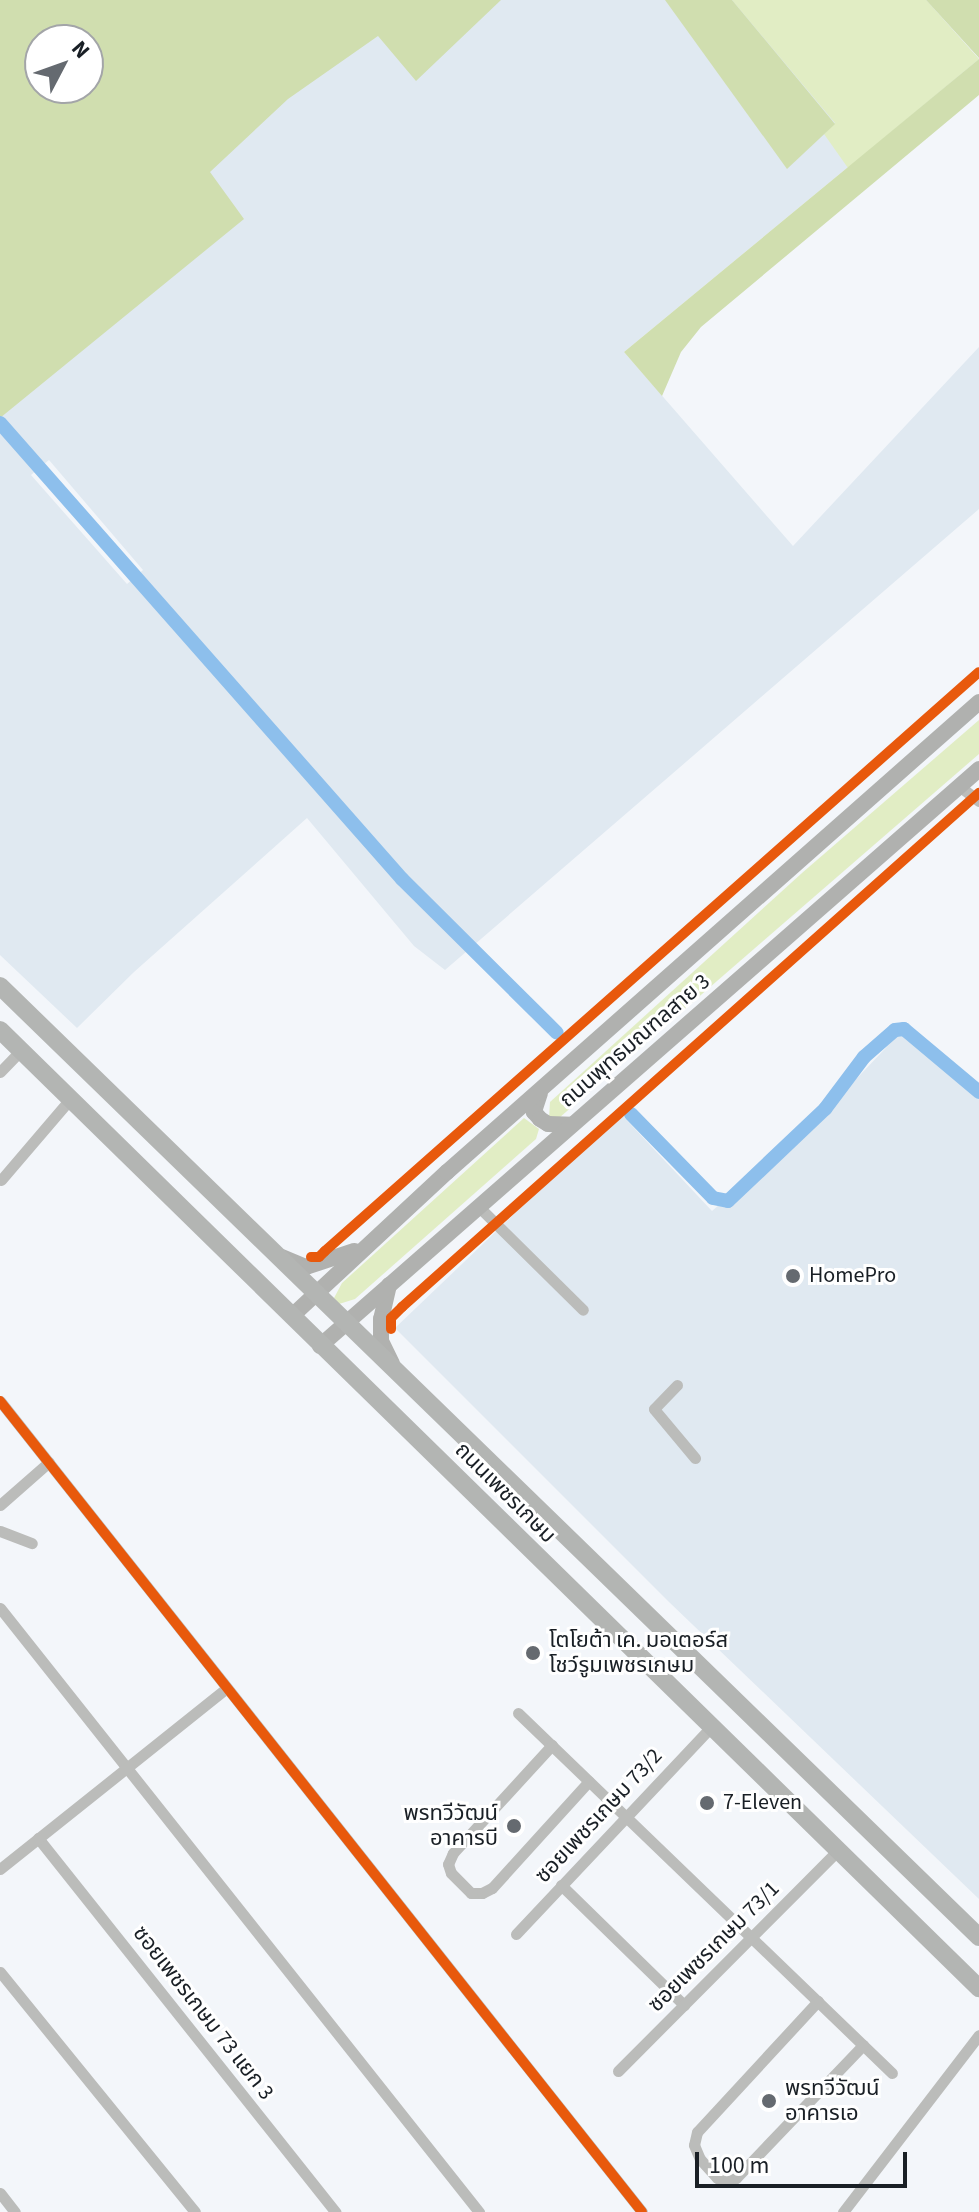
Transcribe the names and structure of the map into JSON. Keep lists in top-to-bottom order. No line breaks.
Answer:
{"streets":{"main road":["ถนนพุทธมณฑลสาย 3","ถนนเพชรเกษม"],"street":["ซอยเพชรเกษม 73/2","ซอยเพชรเกษม 73/1","ซอยเพชรเกษม 73 แยก 3"]},"crossings":[["ถนนพุทธมณฑลสาย 3","ถนนเพชรเกษม"],["ถนนเพชรเกษม","ซอยเพชรเกษม 73/2"],["ถนนเพชรเกษม","ซอยเพชรเกษม 73/1"]],"places":["HomePro","โตโยต้า เค. มอเตอร์ส โชว์รูมเพชรเกษม","7-Eleven","พรทวีวัฒน์ อาคารบี","พรทวีวัฒน์ อาคารเอ"],"scale_bar":"100 m","north":"top right"}
